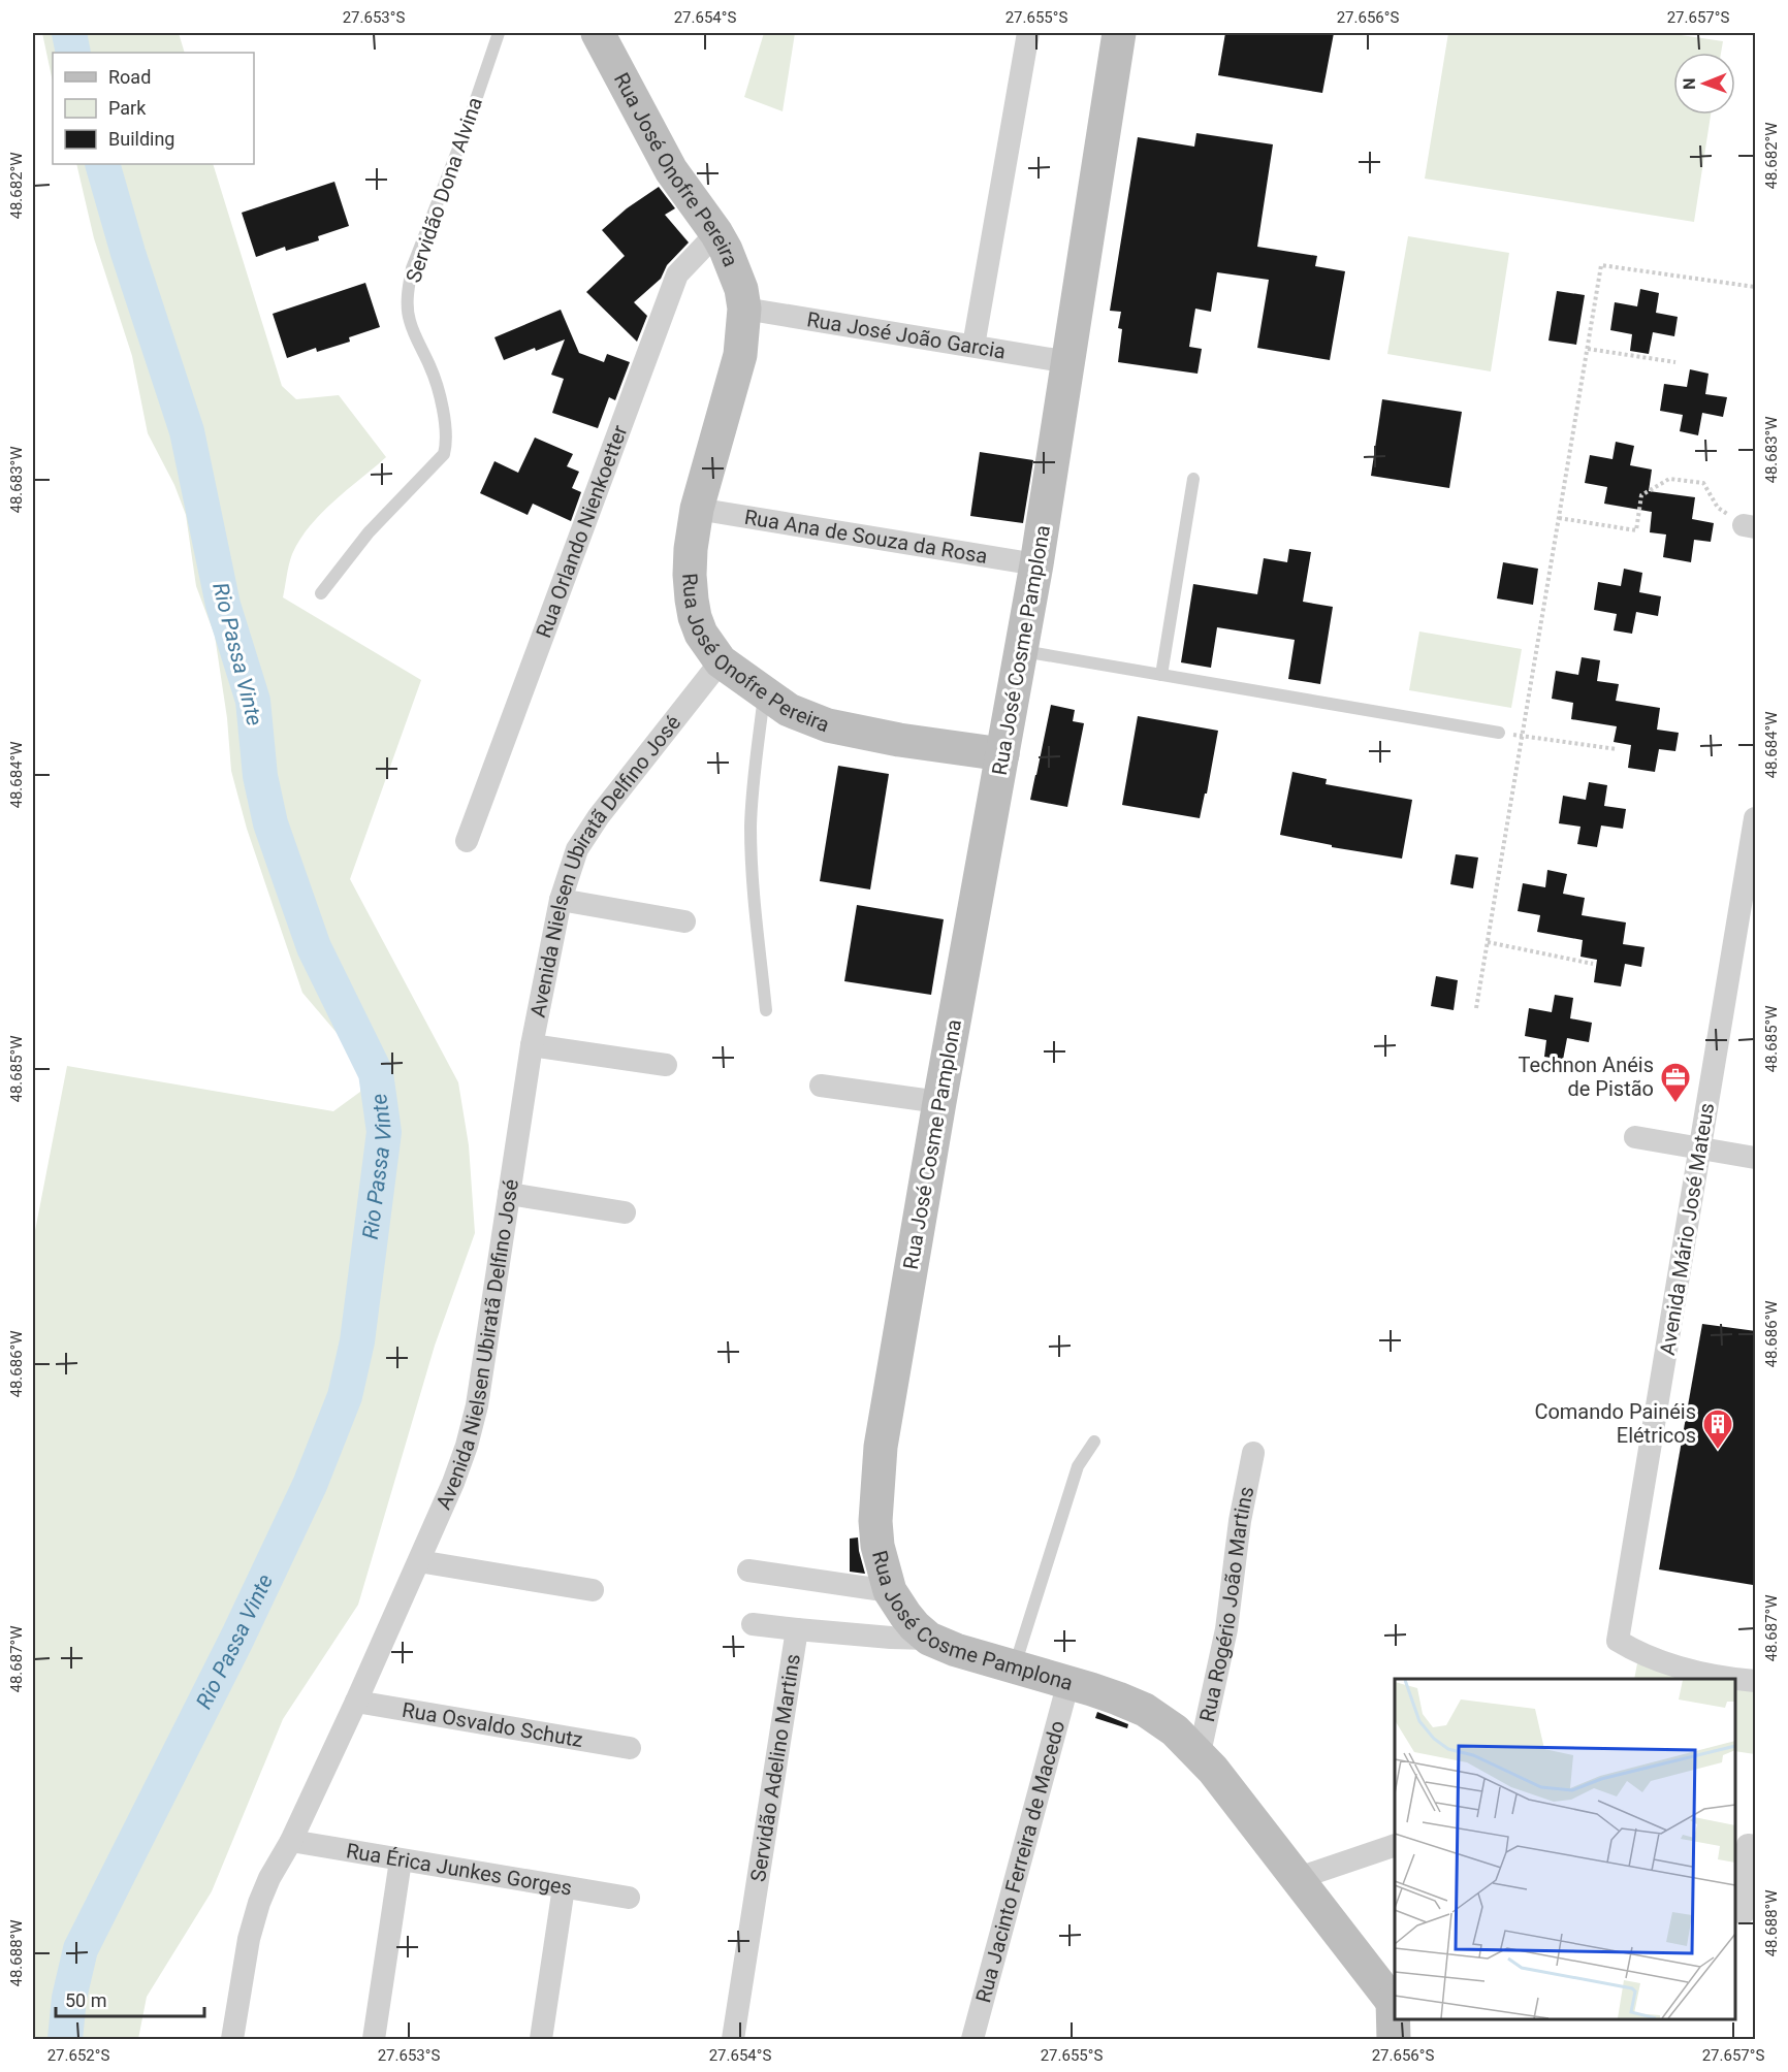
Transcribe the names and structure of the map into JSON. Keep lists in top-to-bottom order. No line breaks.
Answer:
{"streets":{"main road":["Rua José Onofre Pereira","Rua José Cosme Pamplona"],"street":["Rua José João Garcia","Rua Orlando Nienkoetter","Rua Ana de Souza da Rosa","Avenida Nielsen Ubiratã Delfino José","Avenida Mário José Mateus","Rua Rogério João Martins","Rua Osvaldo Schutz","Servidão Adelino Martins","Rua Jacinto Ferreira de Macedo","Rua Érica Junkes Gorges"],"lane":["Servidão Dona Alvina"]},"crossings":[["Rua José Onofre Pereira","Rua José João Garcia"],["Rua José Onofre Pereira","Rua Orlando Nienkoetter"],["Rua José Onofre Pereira","Rua Ana de Souza da Rosa"],["Rua José Onofre Pereira","Rua José Cosme Pamplona"],["Rua José Onofre Pereira","Avenida Nielsen Ubiratã Delfino José"],["Rua José João Garcia","Rua José Cosme Pamplona"],["Rua Ana de Souza da Rosa","Rua José Cosme Pamplona"],["Rua José Cosme Pamplona","Rua Rogério João Martins"],["Rua José Cosme Pamplona","Servidão Adelino Martins"],["Rua José Cosme Pamplona","Rua Jacinto Ferreira de Macedo"],["Avenida Nielsen Ubiratã Delfino José","Rua Osvaldo Schutz"],["Avenida Nielsen Ubiratã Delfino José","Rua Érica Junkes Gorges"]],"water":["Rio Passa Vinte"],"places":{"office":["Technon Anéis de Pistão"],"building":["Comando Painéis Elétricos"]},"legend":["Road","Park","Building"],"scale_bar":"50 m","north":"left","coordinates":["27.653°S","27.654°S","27.655°S","27.656°S","27.657°S","48.682°W","48.683°W","48.684°W","48.685°W","48.686°W","48.687°W","48.688°W","27.652°S"]}
